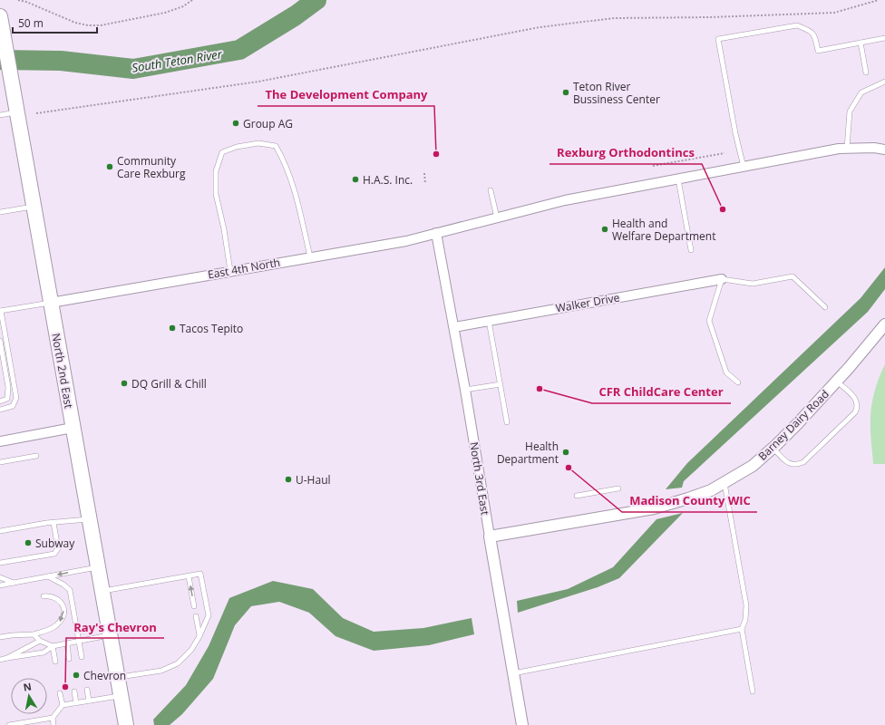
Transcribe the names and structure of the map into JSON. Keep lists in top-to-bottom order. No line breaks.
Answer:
{"streets":{"main road":["North 2nd East"],"street":["East 4th North","Walker Drive","Barney Dairy Road","North 3rd East"]},"crossings":[["East 4th North","North 2nd East"],["East 4th North","North 3rd East"],["Walker Drive","North 3rd East"],["Barney Dairy Road","North 3rd East"]],"water":["South Teton River"],"places":["Teton River Bussiness Center","Group AG","The Development Company","Community Care Rexburg","H.A.S. Inc.","Rexburg Orthodontincs","Health and Welfare Department","Tacos Tepito","DQ Grill & Chill","CFR ChildCare Center","Health Department","Madison County WIC","U-Haul","Subway","Chevron","Ray's Chevron"],"scale_bar":"50 m","north":"top"}
